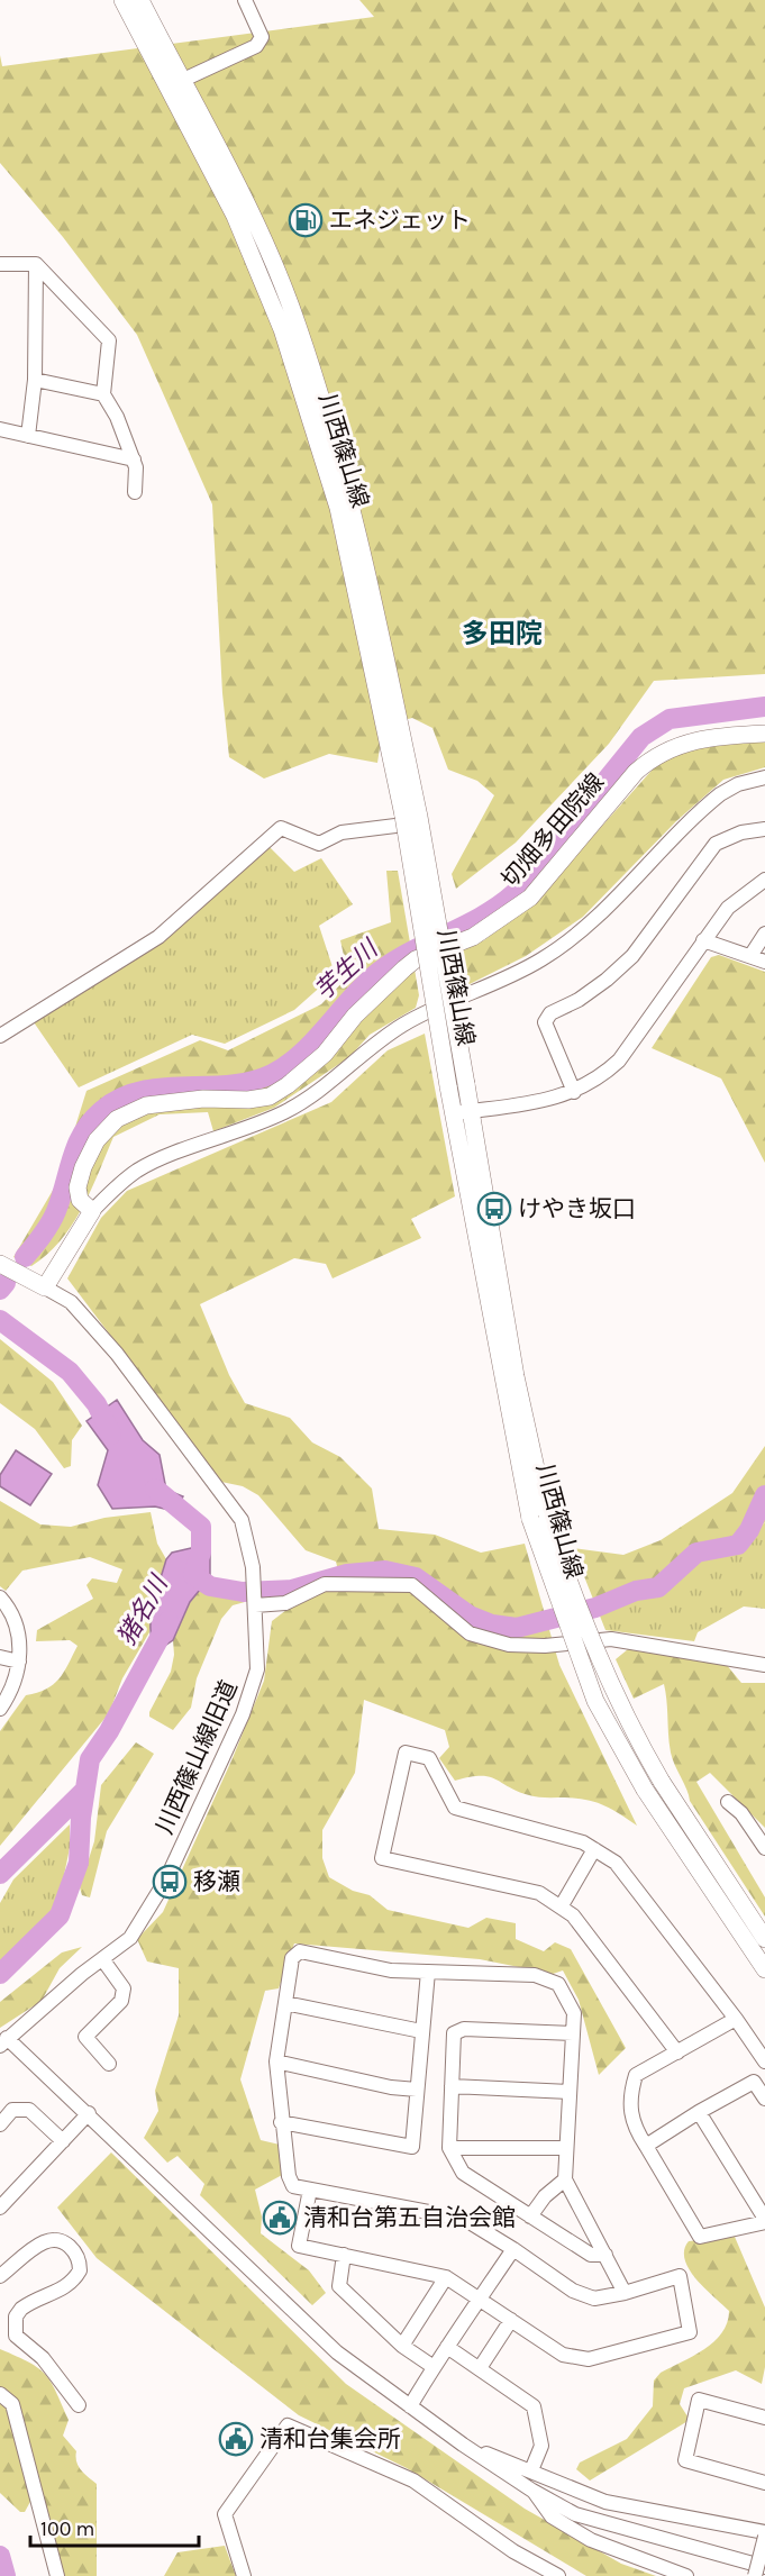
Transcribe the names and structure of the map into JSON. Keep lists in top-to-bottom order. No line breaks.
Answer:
{"streets":{"main road":["川西篠山線","切畑多田院線"],"street":["川西篠山線旧道"]},"districts":["多田院"],"water":["芋生川","猪名川"],"places":{"fuel station":["エネジェット"],"bus stop":["けやき坂口","移瀬"],"public building":["清和台第五自治会館","清和台集会所"]},"scale_bar":"100 m"}
